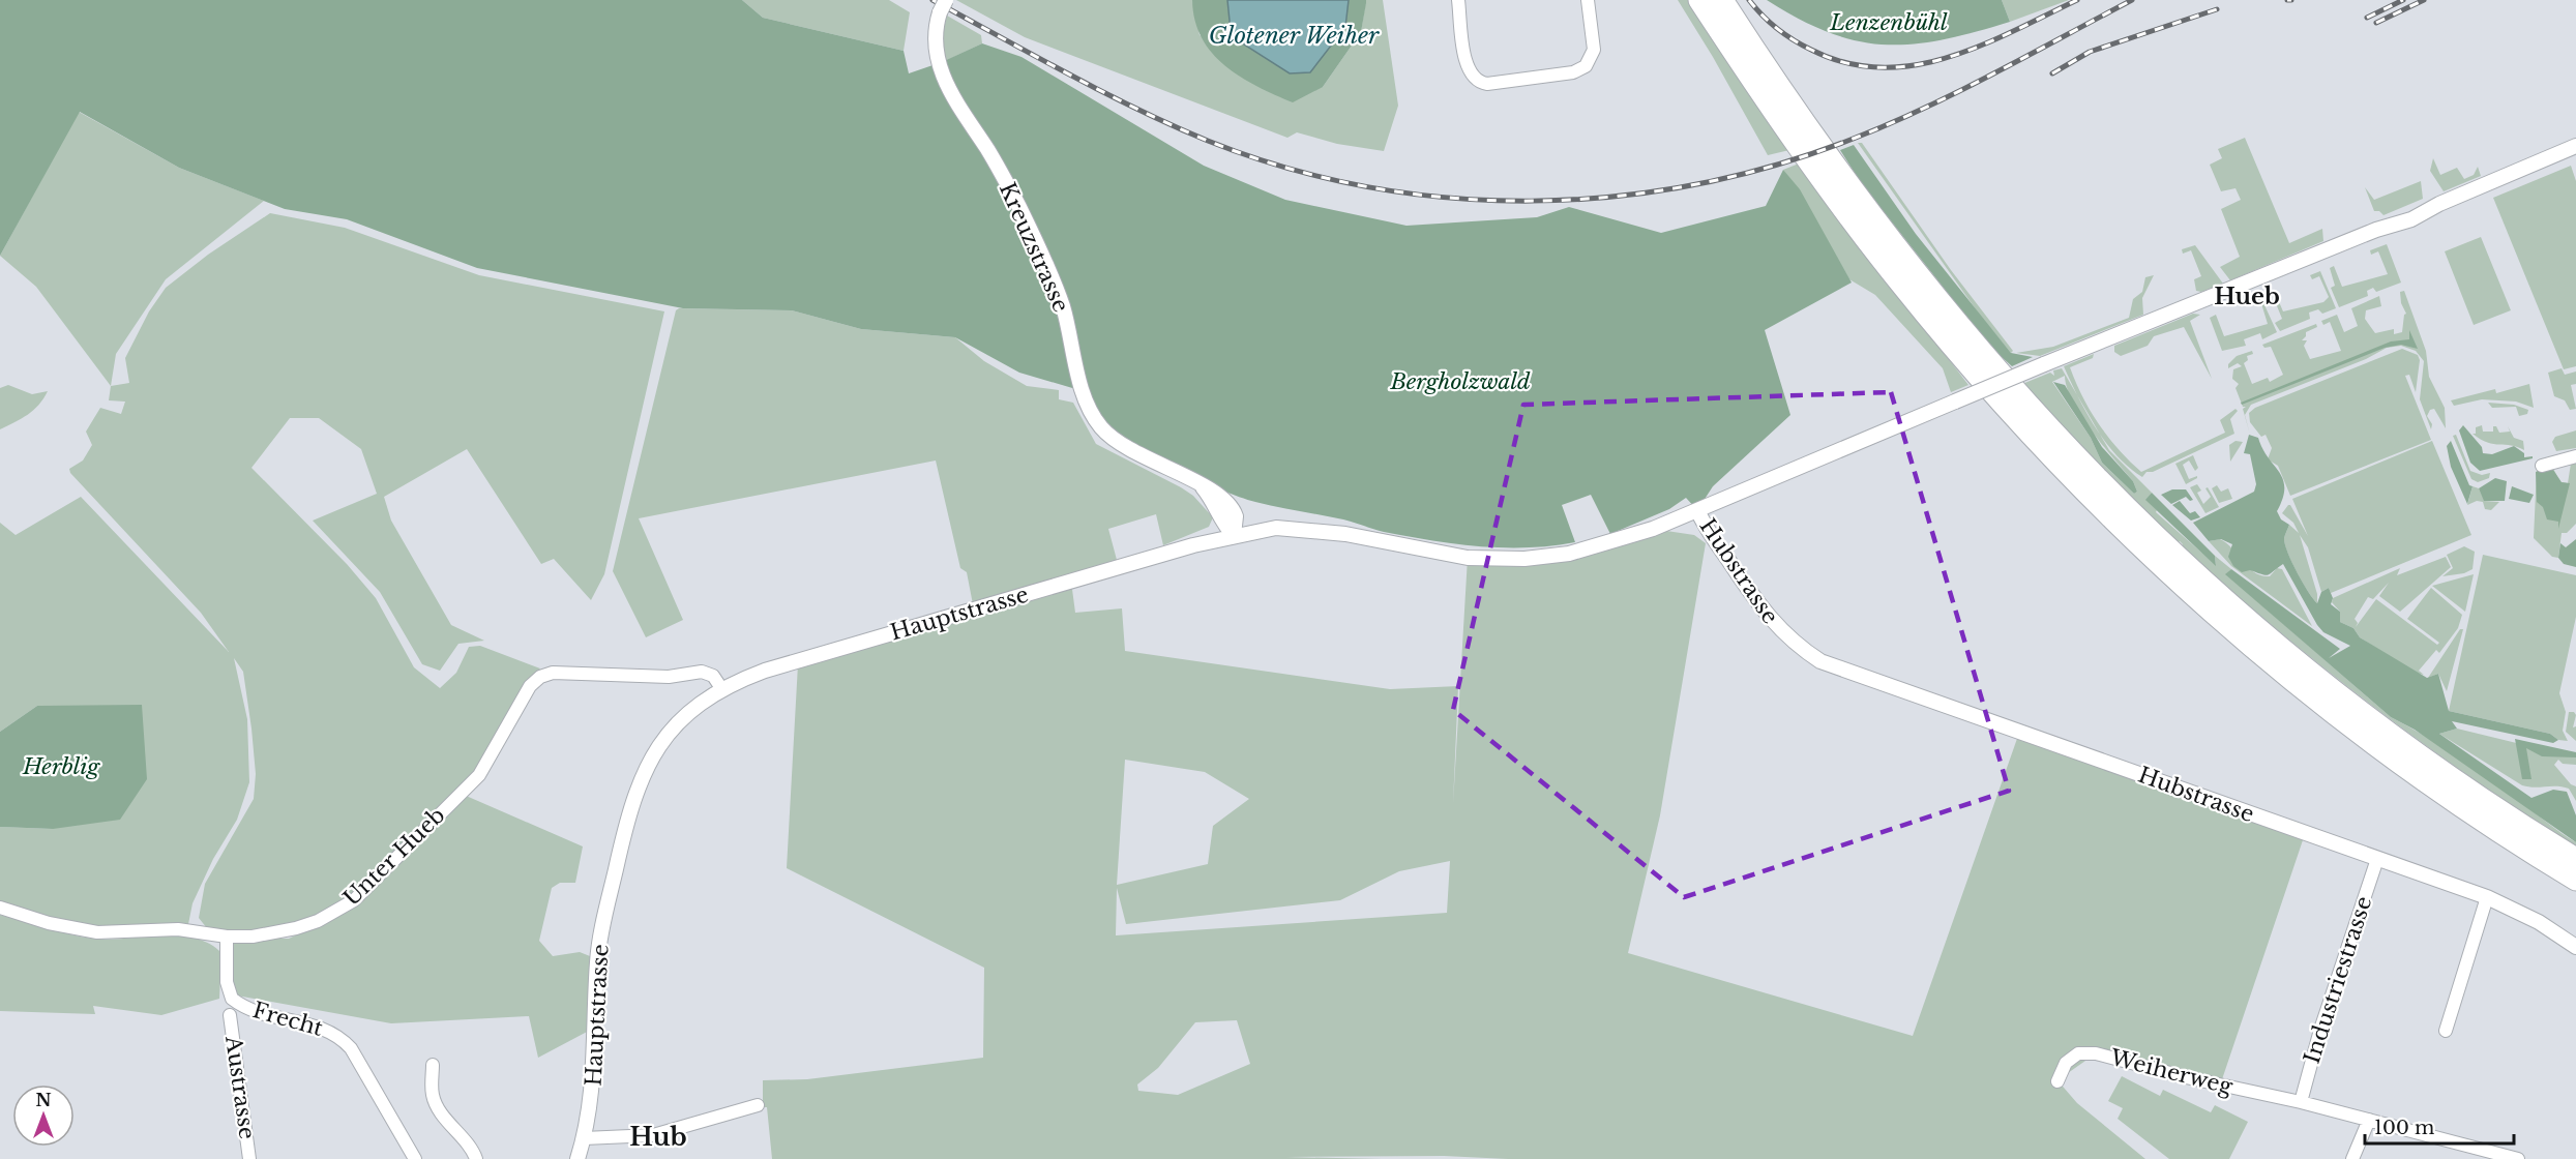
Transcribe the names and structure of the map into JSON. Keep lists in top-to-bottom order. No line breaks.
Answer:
{"streets":{"street":["Kreuzstrasse","Hubstrasse","Hauptstrasse","Unter Hueb","Industriestrasse","Frecht","Weiherweg","Austrasse"]},"crossings":[["Kreuzstrasse","Hauptstrasse"],["Hubstrasse","Hauptstrasse"],["Hubstrasse","Industriestrasse"],["Hauptstrasse","Unter Hueb"],["Unter Hueb","Frecht"],["Industriestrasse","Weiherweg"]],"districts":["Hueb","Hub"],"water":["Glotener Weiher"],"parks":["Lenzenbühl","Bergholzwald","Herblig"],"scale_bar":"100 m","north":"top"}
